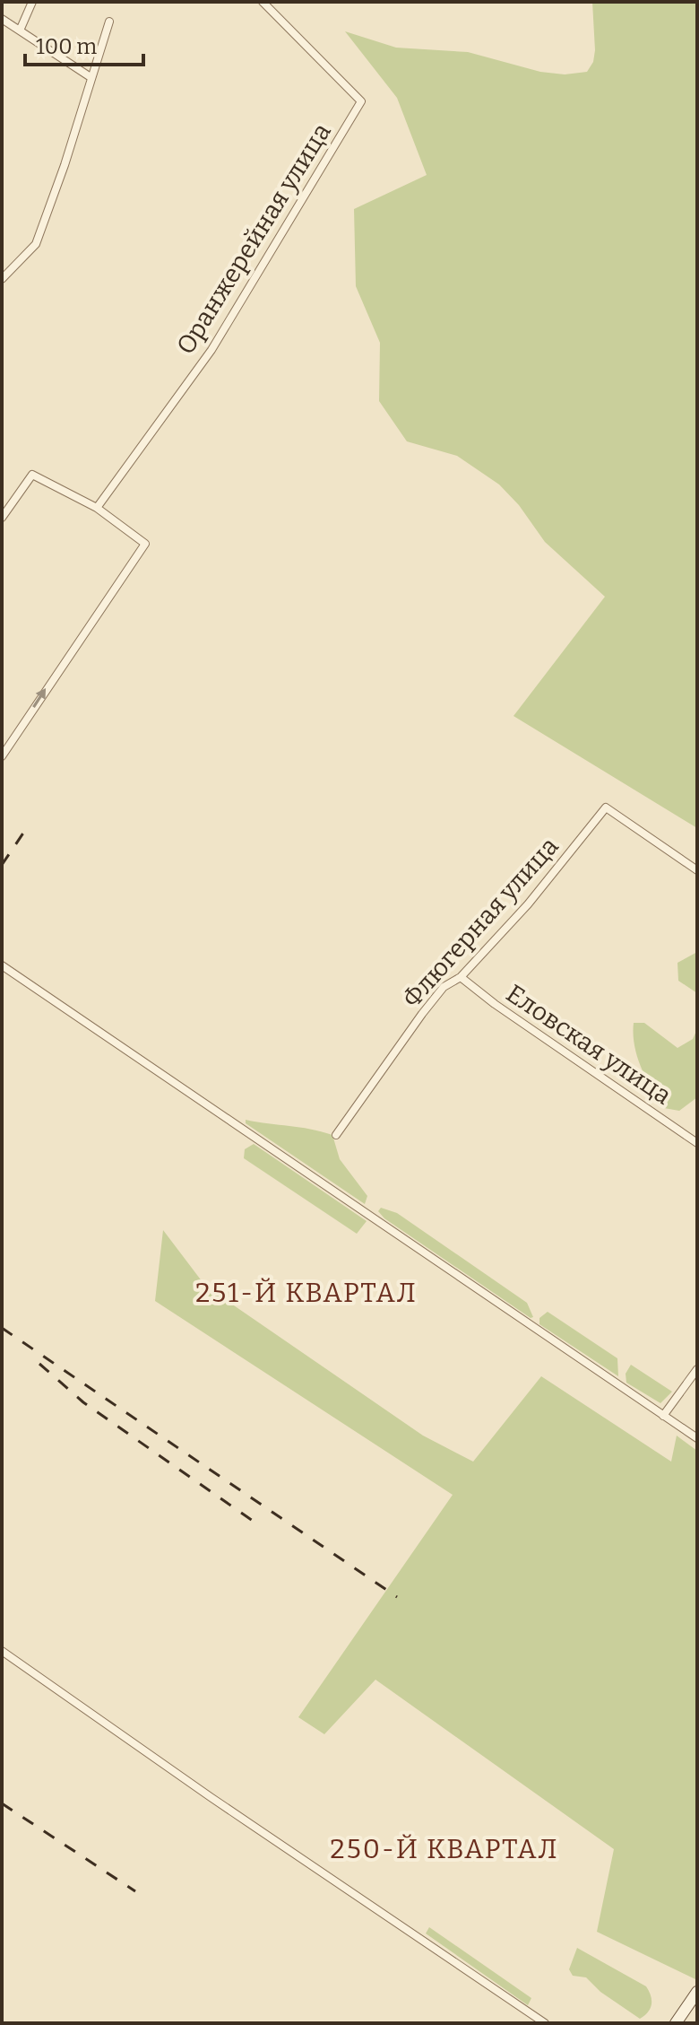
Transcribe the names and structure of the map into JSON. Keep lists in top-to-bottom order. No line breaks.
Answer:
{"streets":{"street":["Оранжерейная улица","Флюгерная улица","Еловская улица"]},"crossings":[["Флюгерная улица","Еловская улица"]],"districts":["251-Й КВАРТАЛ","250-Й КВАРТАЛ"],"scale_bar":"100 m"}
